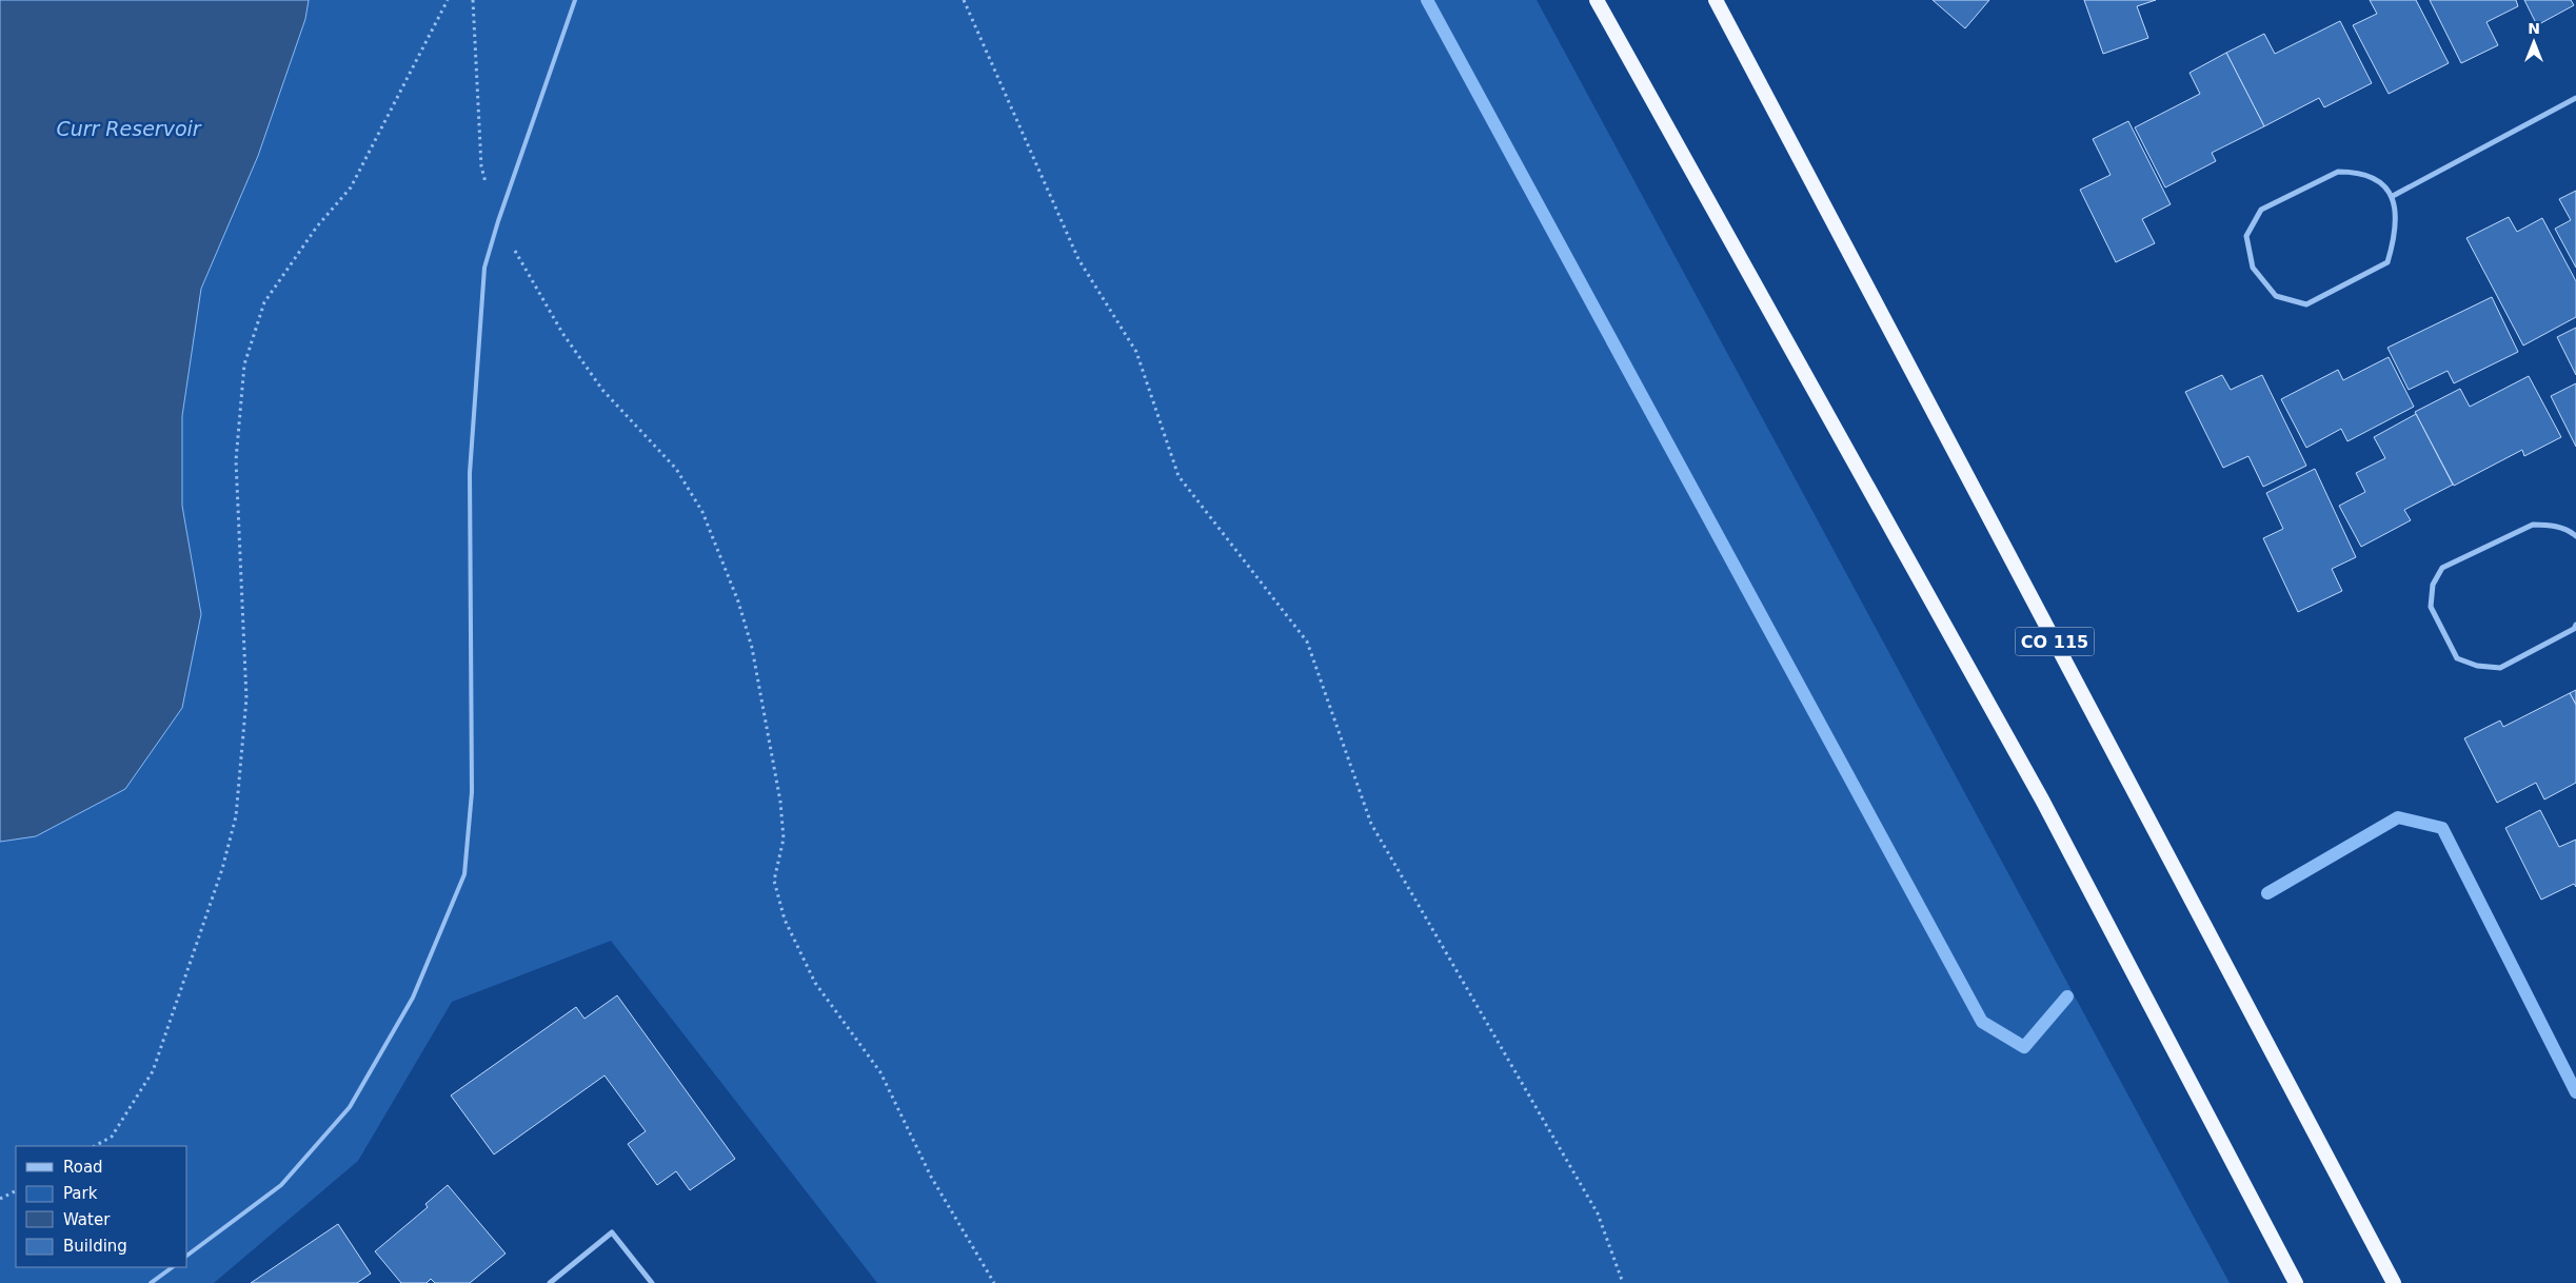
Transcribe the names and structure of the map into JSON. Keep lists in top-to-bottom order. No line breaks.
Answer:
{"streets":{"highway":["CO 115"]},"water":["Curr Reservoir"],"legend":["Road","Park","Water","Building"],"north":"top"}
